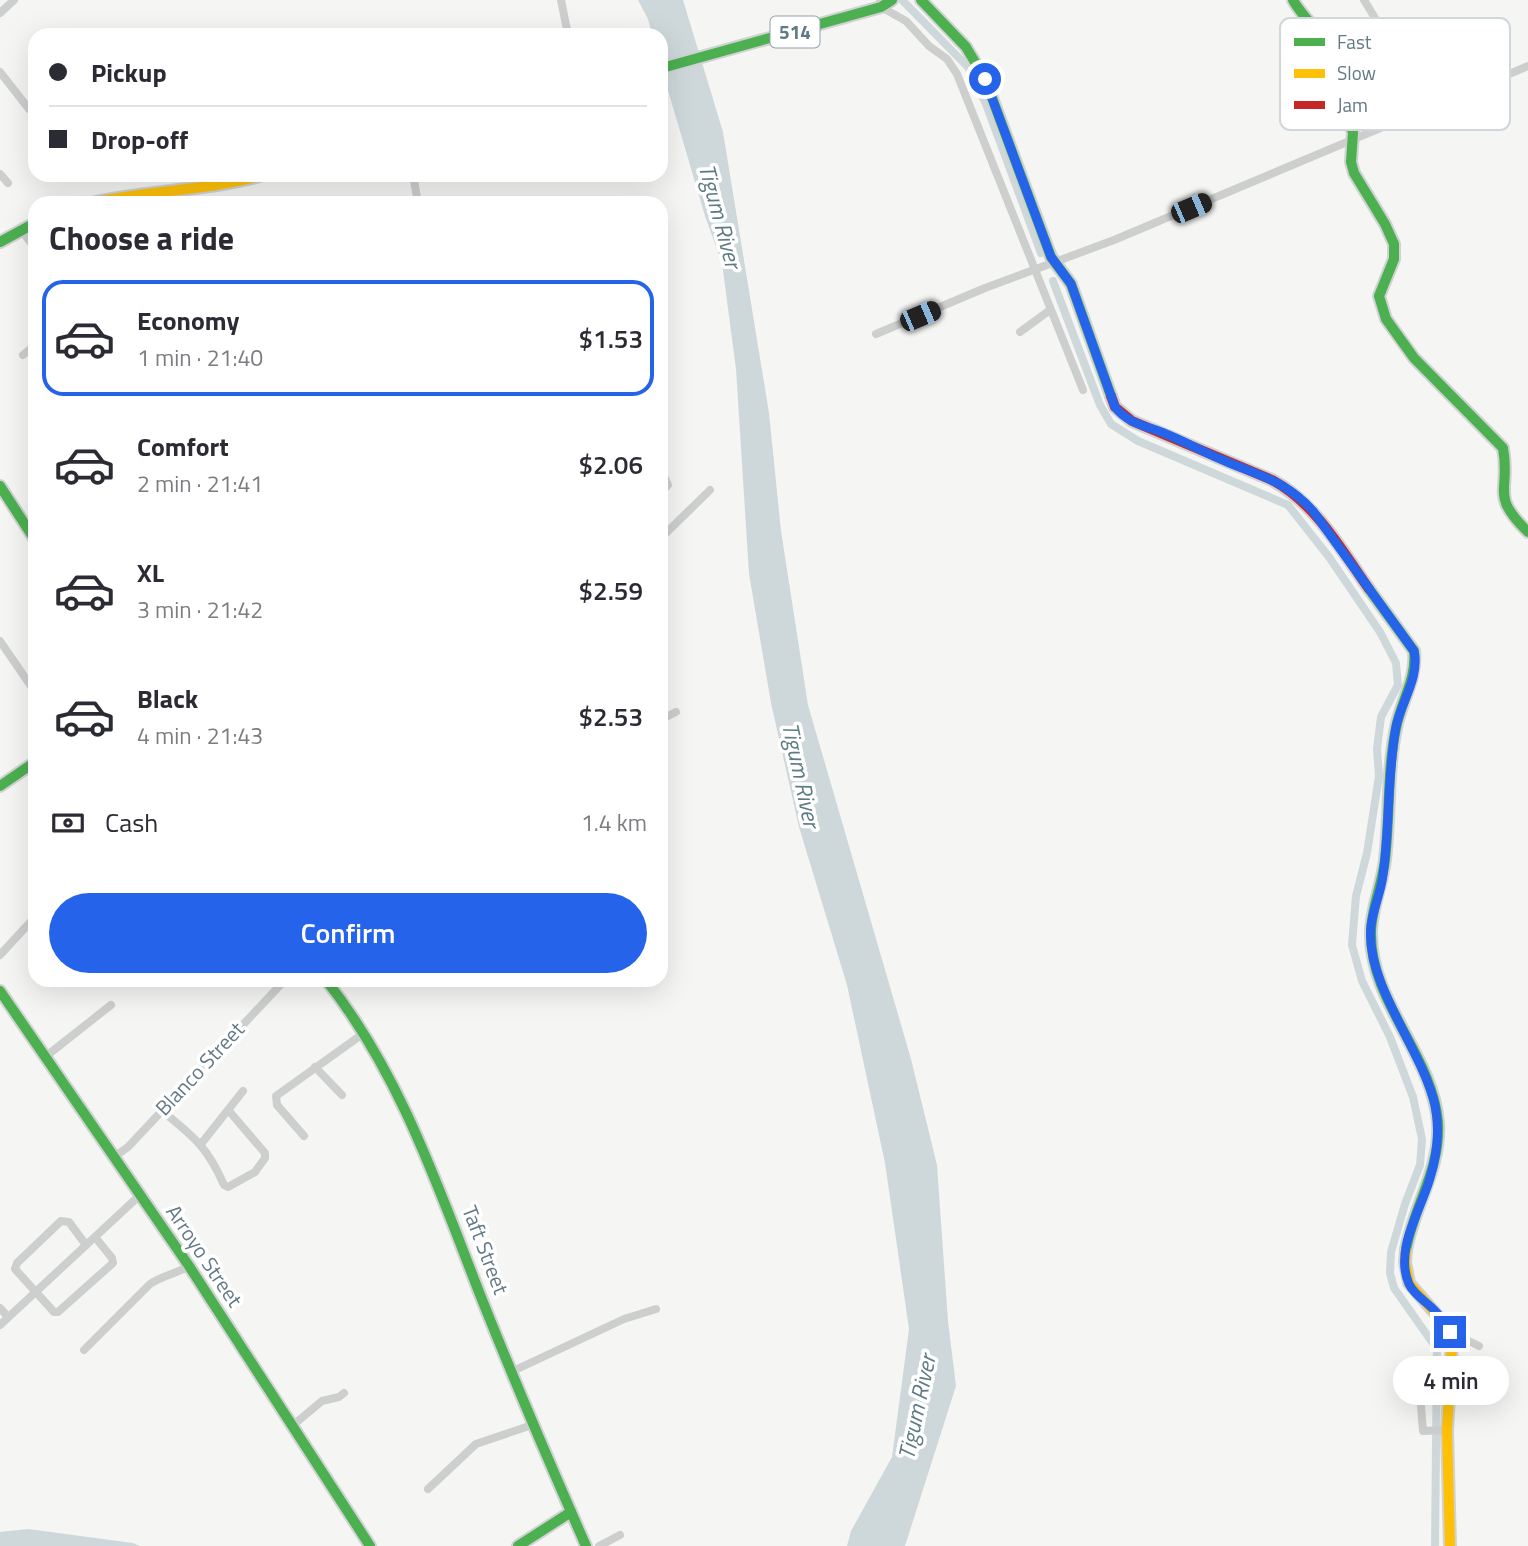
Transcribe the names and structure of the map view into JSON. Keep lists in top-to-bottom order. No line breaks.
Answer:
{"streets":{"street":["514","Blanco Street","Taft Street","Arroyo Street"]},"crossings":[["Blanco Street","Arroyo Street"]],"water":["Tigum River"],"legend":["Fast","Slow","Jam"],"page":{"banner":["Pickup","Drop-off"],"heading":"Choose a ride","list":[{"name":"Economy","note":"1 min · 21:40","value":"$1.53"},{"name":"Comfort","note":"2 min · 21:41","value":"$2.06"},{"name":"XL","note":"3 min · 21:42","value":"$2.59"},{"name":"Black","note":"4 min · 21:43","value":"$2.53"}],"pay":["Cash","1.4 km"],"buttons":"Confirm","bubble":"4 min"}}
